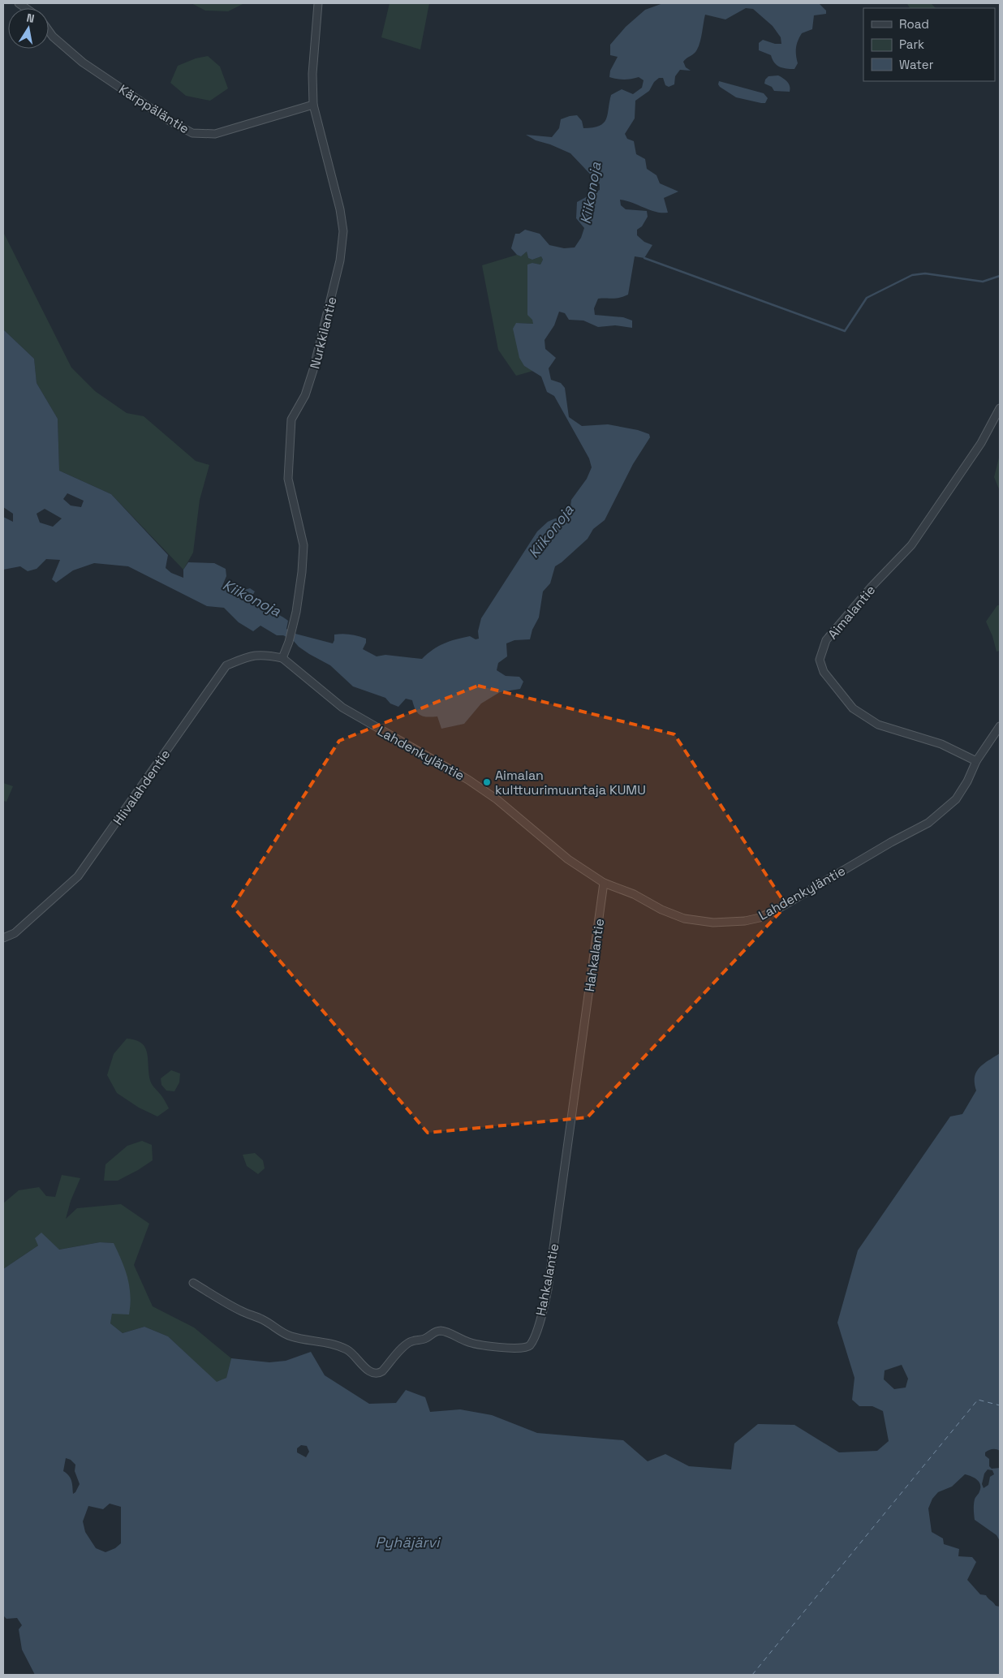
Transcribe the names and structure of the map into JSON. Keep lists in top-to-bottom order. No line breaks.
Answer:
{"streets":{"street":["Kärppäläntie","Nurkkilantie","Aimalantie","Lahdenkyläntie","Hiivalahdentie","Hahkalantie"]},"crossings":[["Kärppäläntie","Nurkkilantie"],["Nurkkilantie","Lahdenkyläntie"],["Nurkkilantie","Hiivalahdentie"],["Aimalantie","Lahdenkyläntie"],["Lahdenkyläntie","Hiivalahdentie"],["Lahdenkyläntie","Hahkalantie"]],"water":["Kiikonoja","Pyhäjärvi"],"places":["Aimalan kulttuurimuuntaja KUMU"],"legend":["Road","Park","Water"],"north":"top"}
